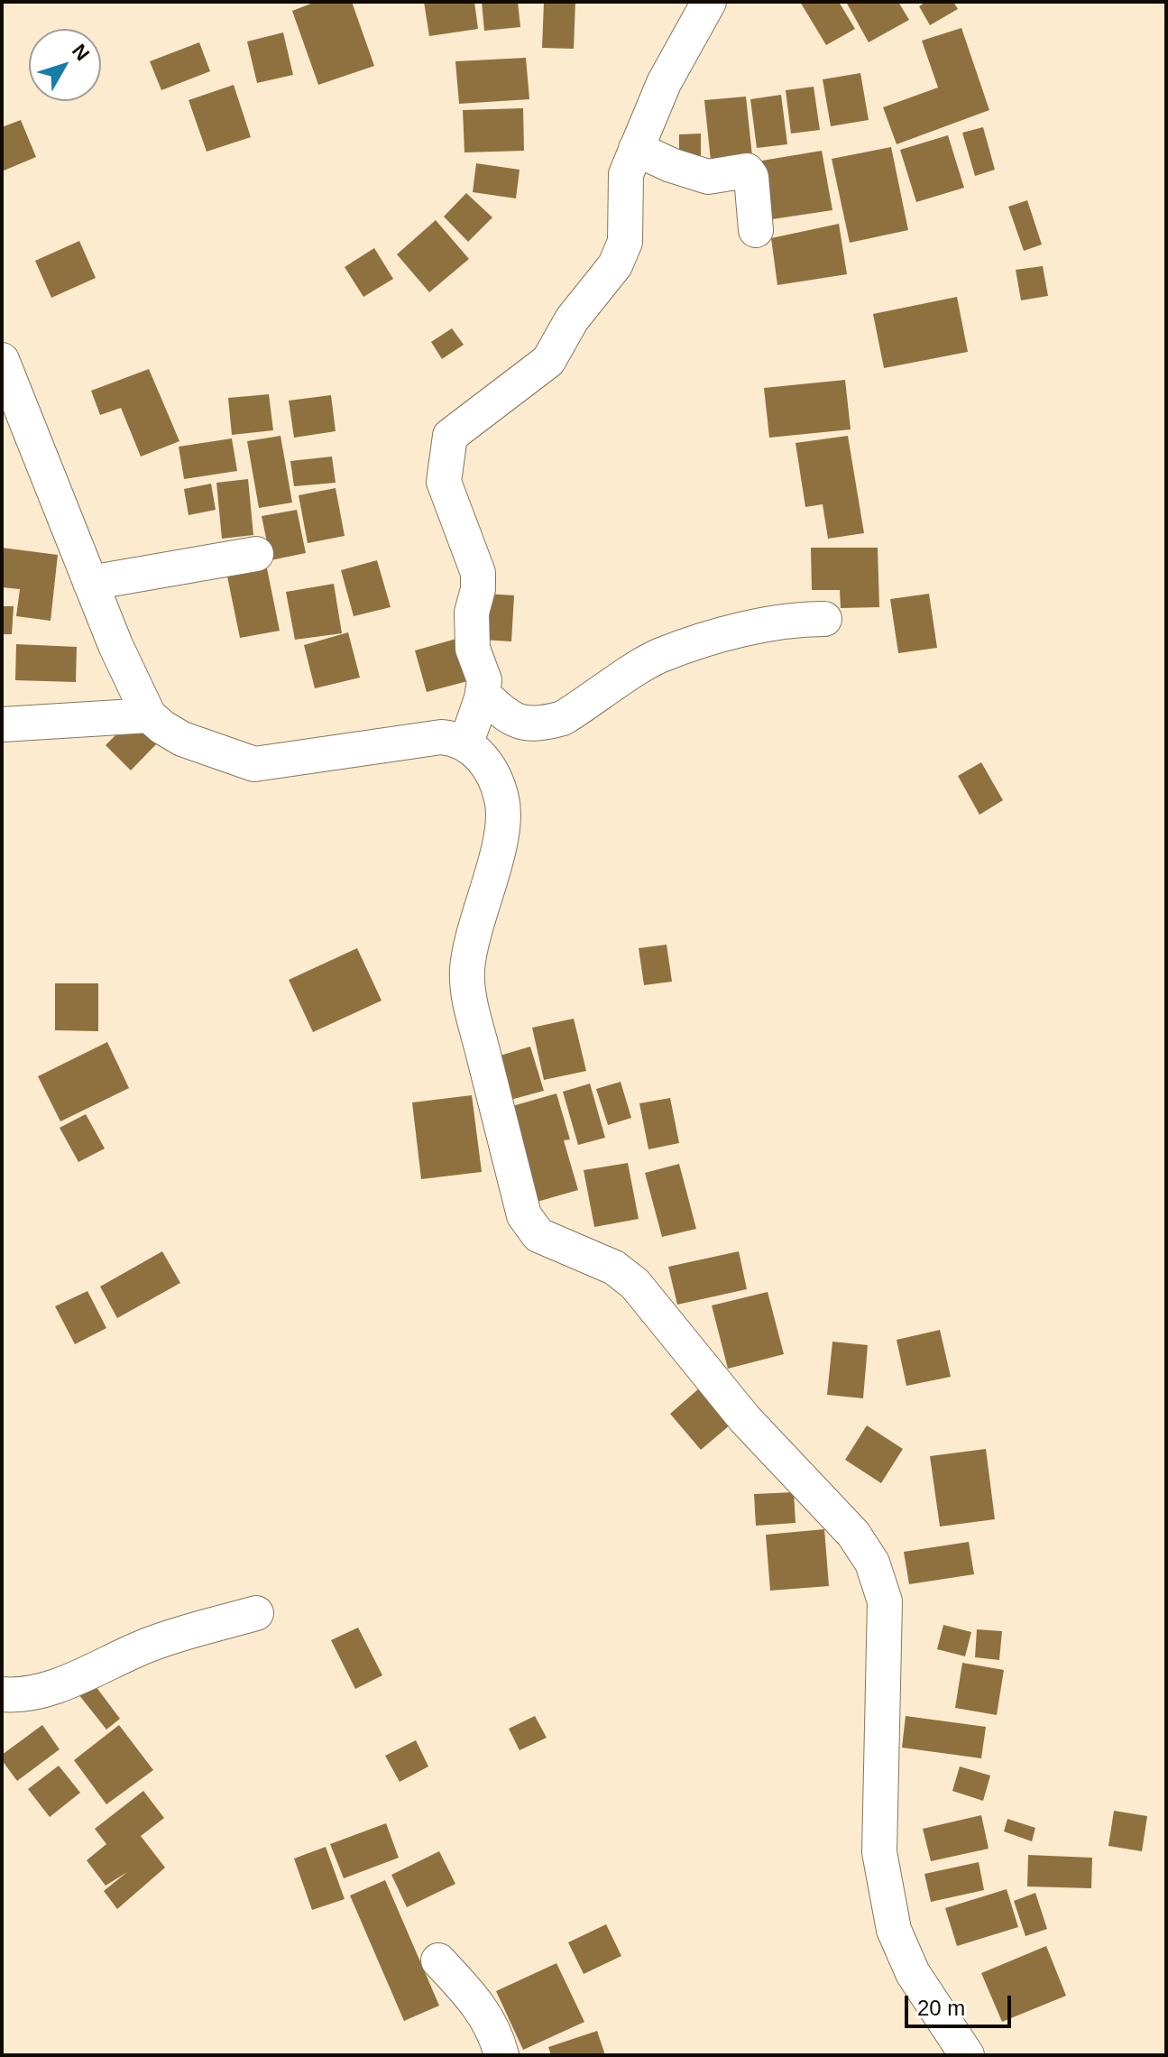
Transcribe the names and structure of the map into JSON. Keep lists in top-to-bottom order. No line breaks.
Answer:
{"scale_bar":"20 m","north":"top right"}
